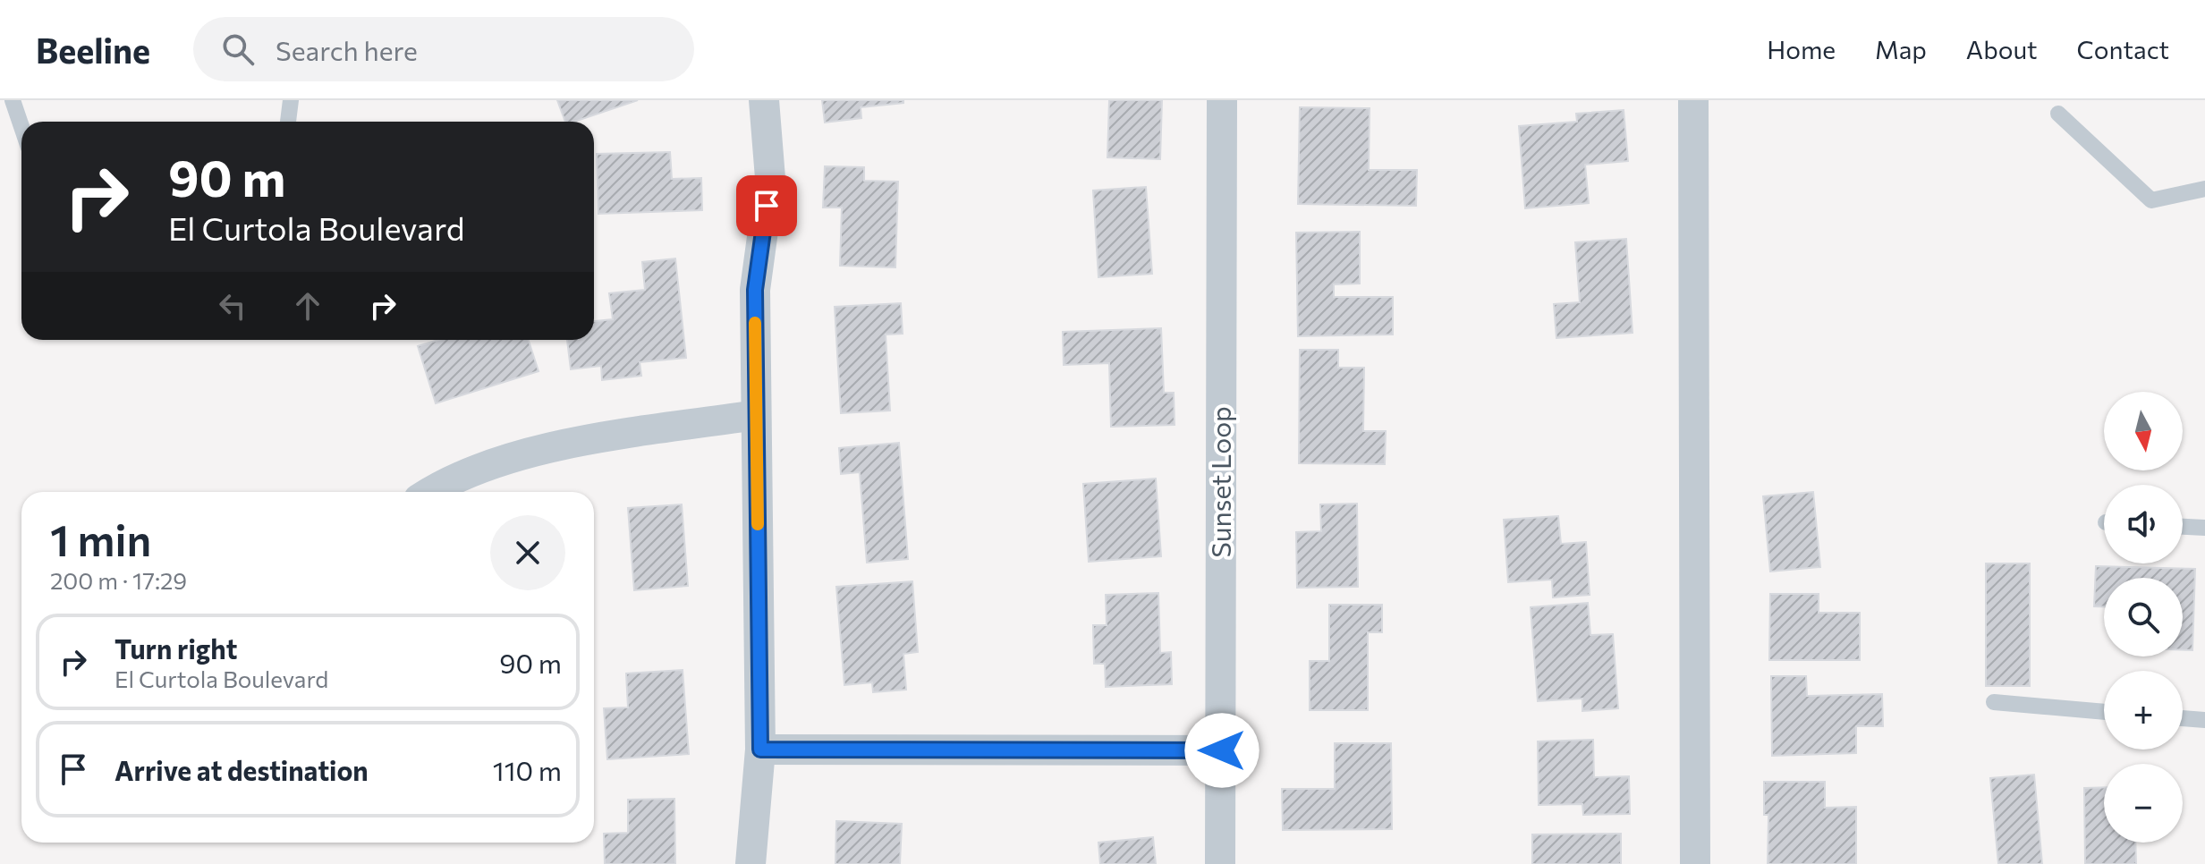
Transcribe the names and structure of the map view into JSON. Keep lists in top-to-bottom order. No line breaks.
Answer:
{"streets":{"street":["Sunset Loop"]},"north":"bottom","page":{"header":"Beeline","search":"Search here","nav":["Home","Map","About","Contact"],"turn":["90 m","El Curtola Boulevard"],"map_buttons":["+","−"],"heading":["1 min","200 m · 17:29"],"list":[{"name":"Turn right","note":"El Curtola Boulevard","value":"90 m"},{"name":"Arrive at destination","value":"110 m"}]}}
